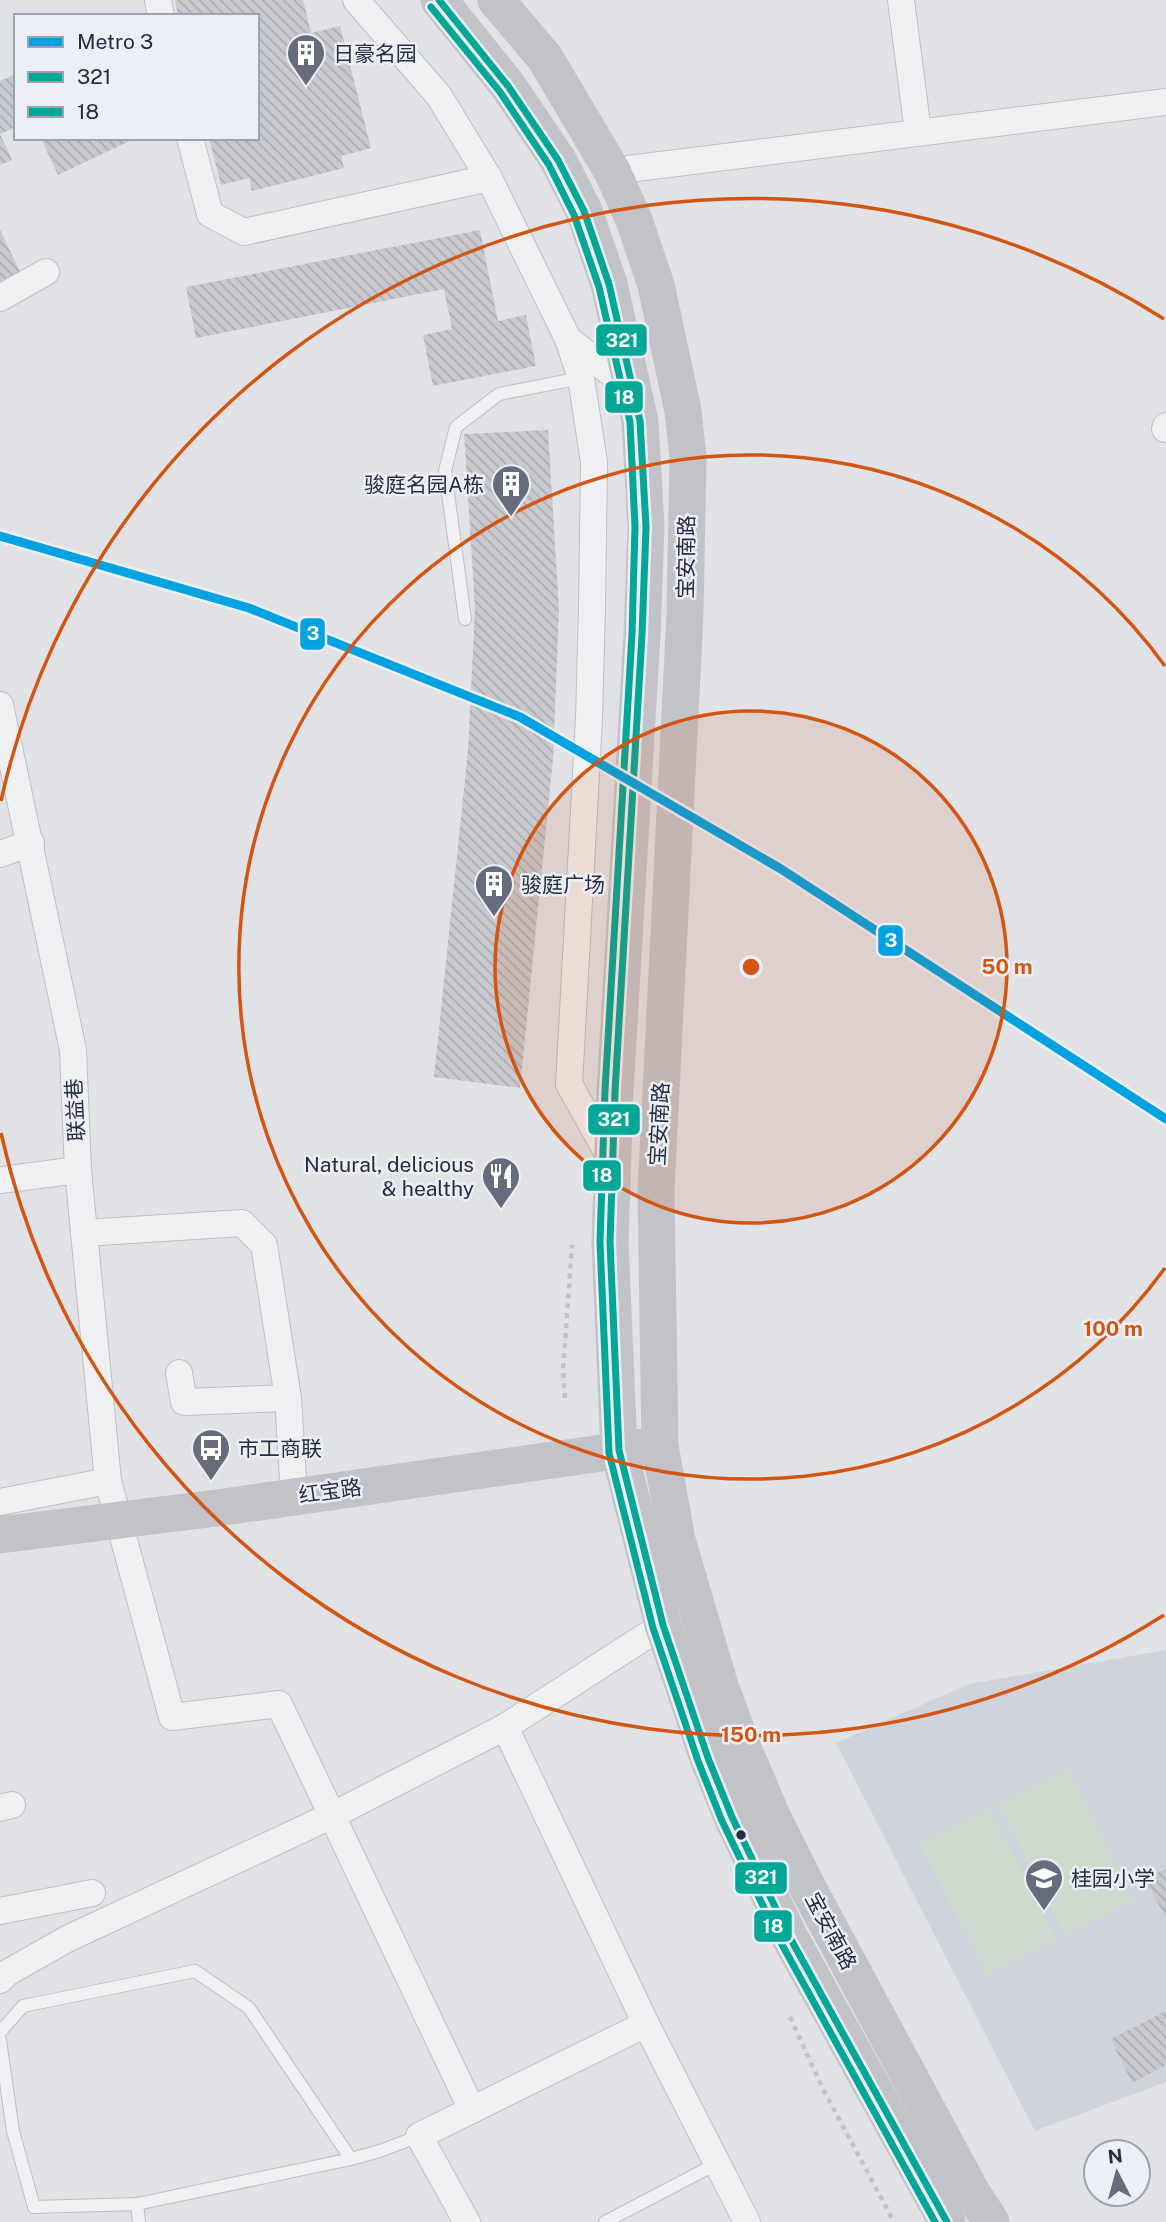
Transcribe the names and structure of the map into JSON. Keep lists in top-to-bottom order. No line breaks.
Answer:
{"streets":{"street":["宝安南路","联益巷","红宝路"]},"crossings":[["宝安南路","红宝路"],["联益巷","红宝路"]],"places":{"building":["日豪名园","骏庭名园A栋","骏庭广场"],"restaurant":["Natural, delicious & healthy"],"bus stop":["市工商联"],"school or university":["桂园小学"]},"lines":["transit line 321","transit line 18","metro line 3"],"legend":["Metro 3","321","18"],"north":"top","rings":["50 m","100 m","150 m"]}
